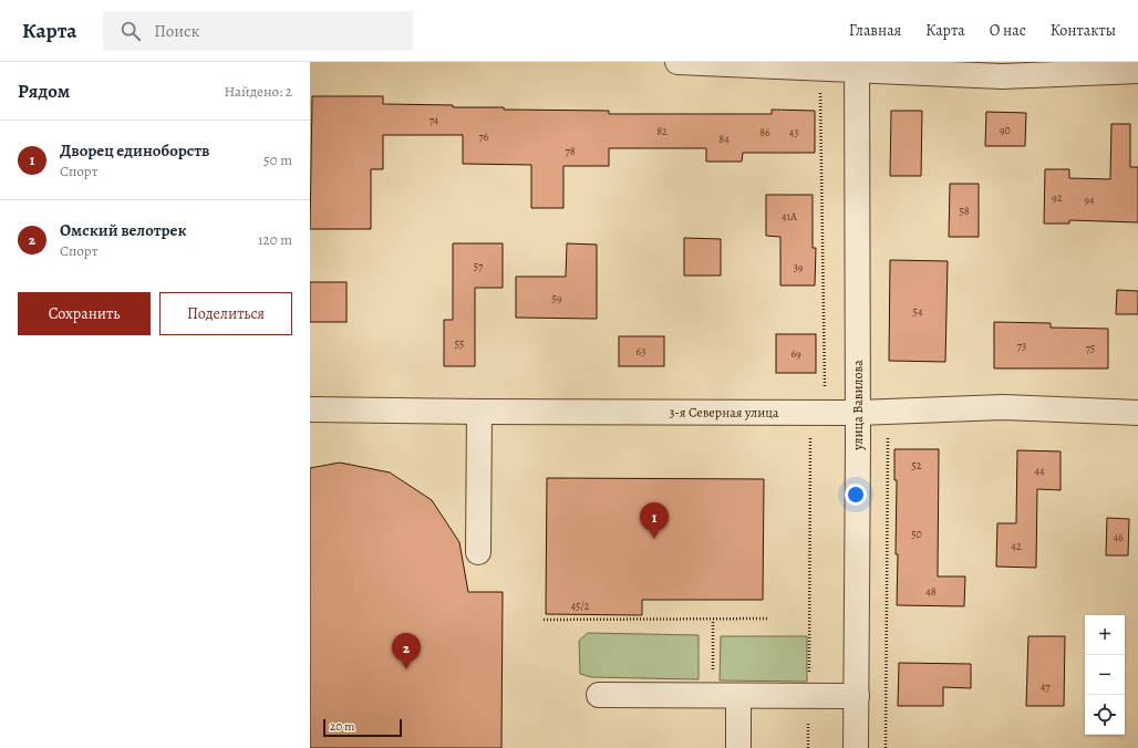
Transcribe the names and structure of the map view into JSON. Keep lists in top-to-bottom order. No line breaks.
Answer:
{"streets":{"street":["улица Вавилова","3-я Северная улица"]},"crossings":[["улица Вавилова","3-я Северная улица"]],"house_numbers":["74","90","82","86","43","76","84","78","92","94","58","41А","57","39","59","54","55","73","75","63","69","52","44","50","46","42","48","45/2","47"],"scale_bar":"20 m","page":{"header":"Карта","search":"Поиск","nav":["Главная","Карта","О нас","Контакты"],"heading":["Рядом","Найдено: 2"],"list":[{"mark":"1","name":"Дворец единоборств","note":"Спорт","value":"50 m"},{"mark":"2","name":"Омский велотрек","note":"Спорт","value":"120 m"}],"buttons":["Сохранить","Поделиться"],"pins":["1","2"],"map_buttons":["+","−"],"scale":"20 m"}}
